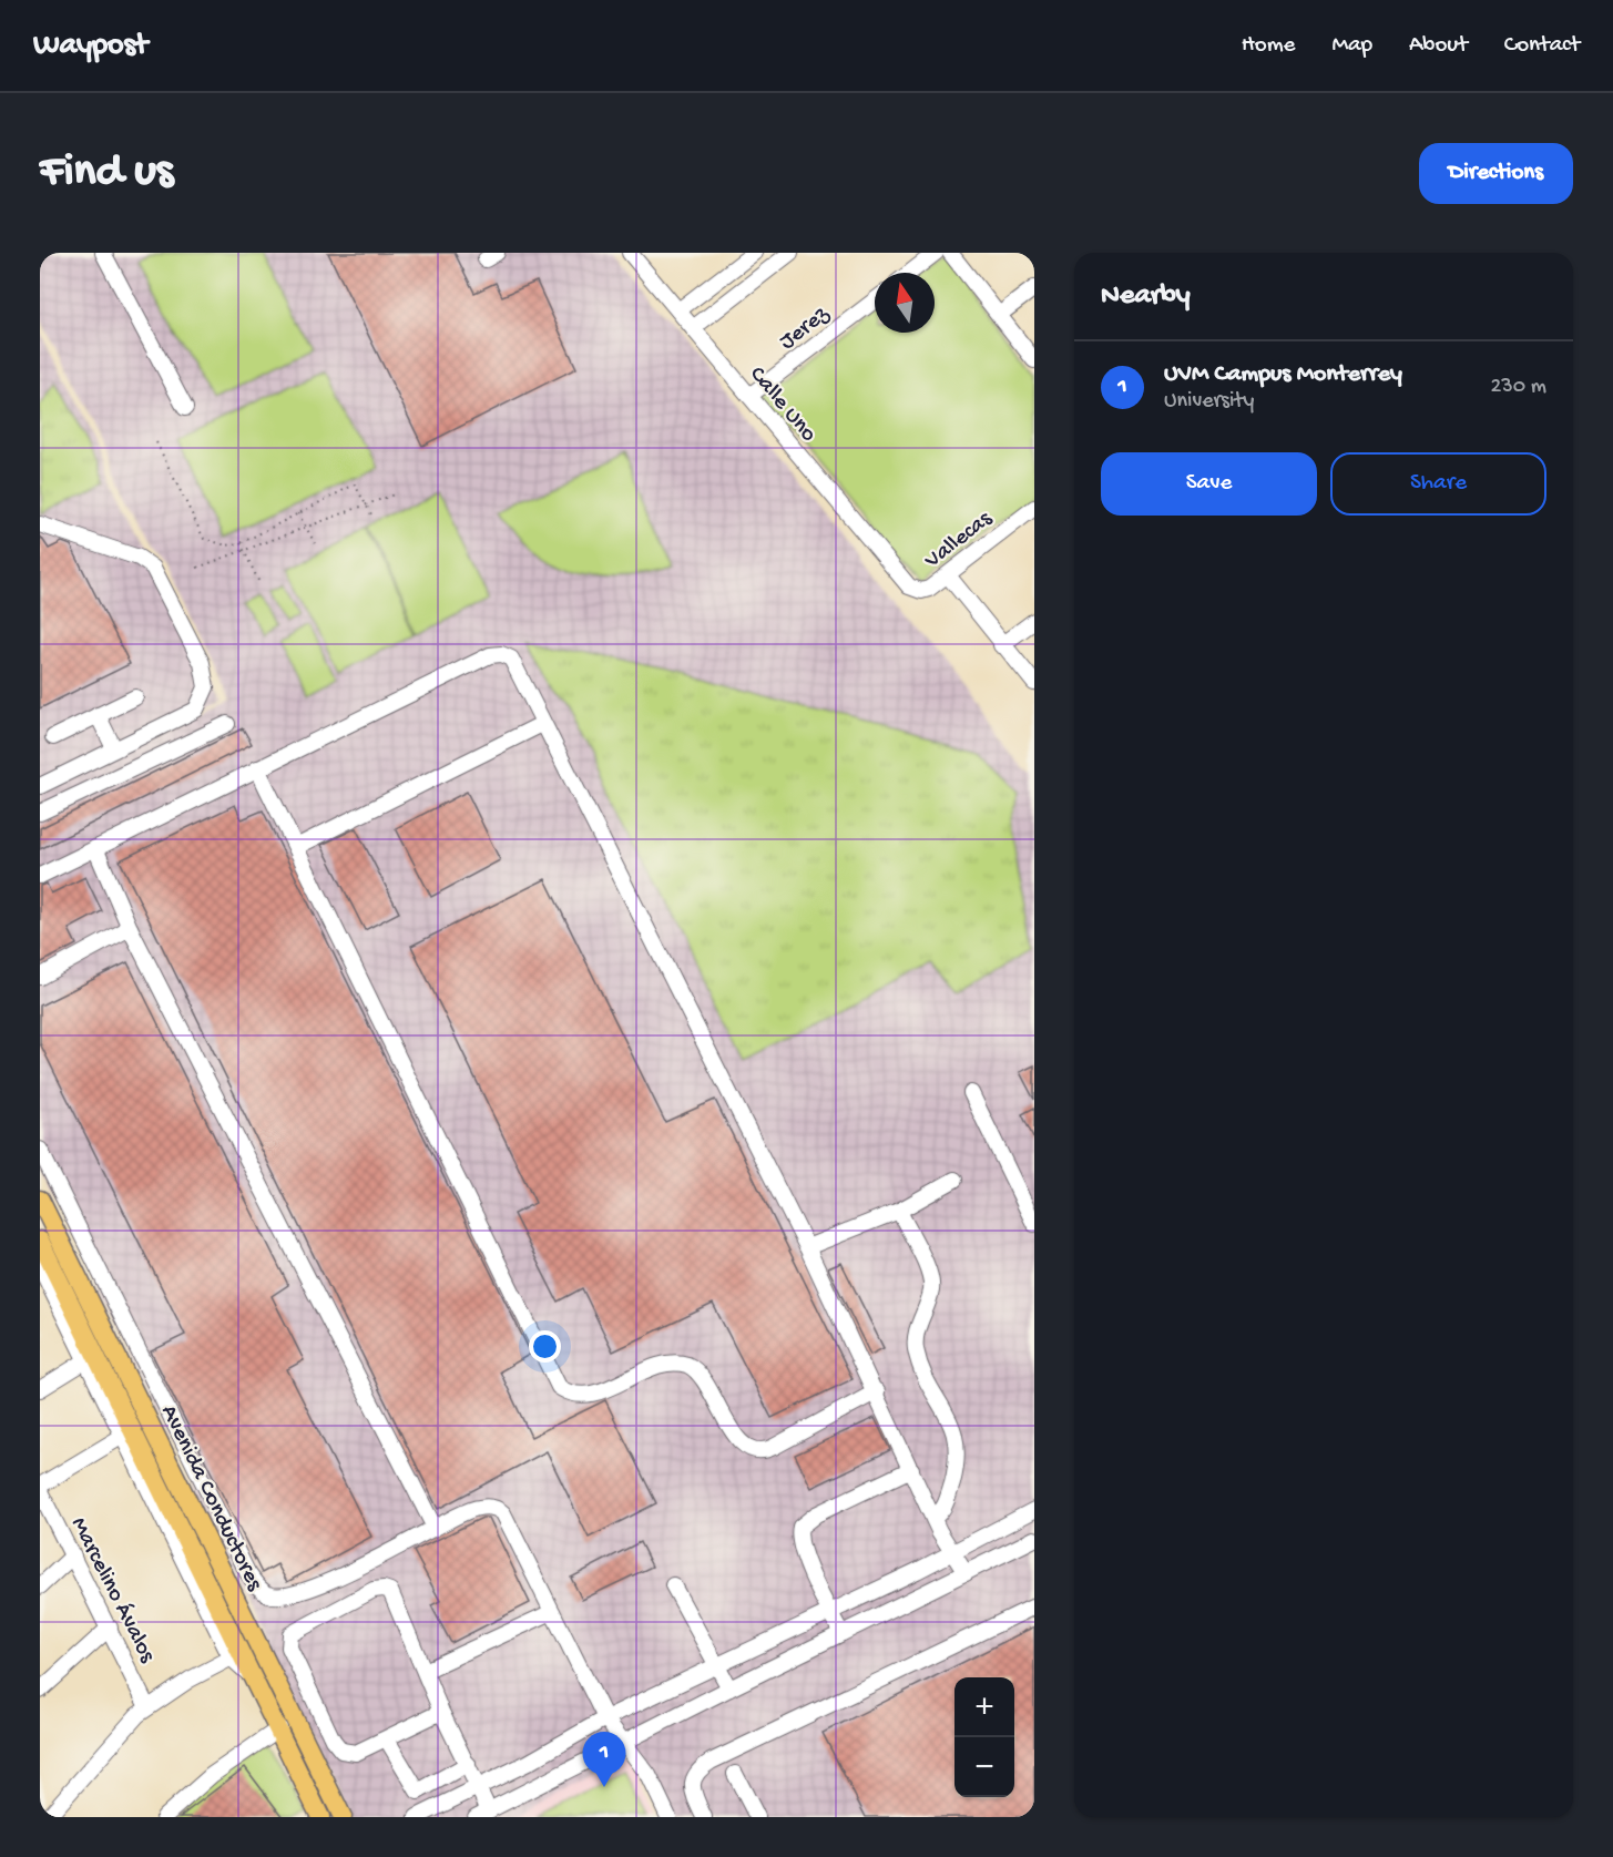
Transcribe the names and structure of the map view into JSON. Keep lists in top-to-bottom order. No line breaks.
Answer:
{"streets":{"main road":["Avenida Conductores"],"street":["Jerez","Calle Uno","Vallecas","Marcelino Ávalos"]},"crossings":[["Jerez","Calle Uno"],["Calle Uno","Vallecas"]],"north":"top","page":{"header":"Waypost","nav":["Home","Map","About","Contact"],"buttons":["Directions",["Save","Share"]],"title":"Find us","heading":"Nearby","list":[{"mark":"1","name":"UVM Campus Monterrey","note":"University","value":"230 m"}],"map_buttons":["+","−"],"pins":"1"}}
